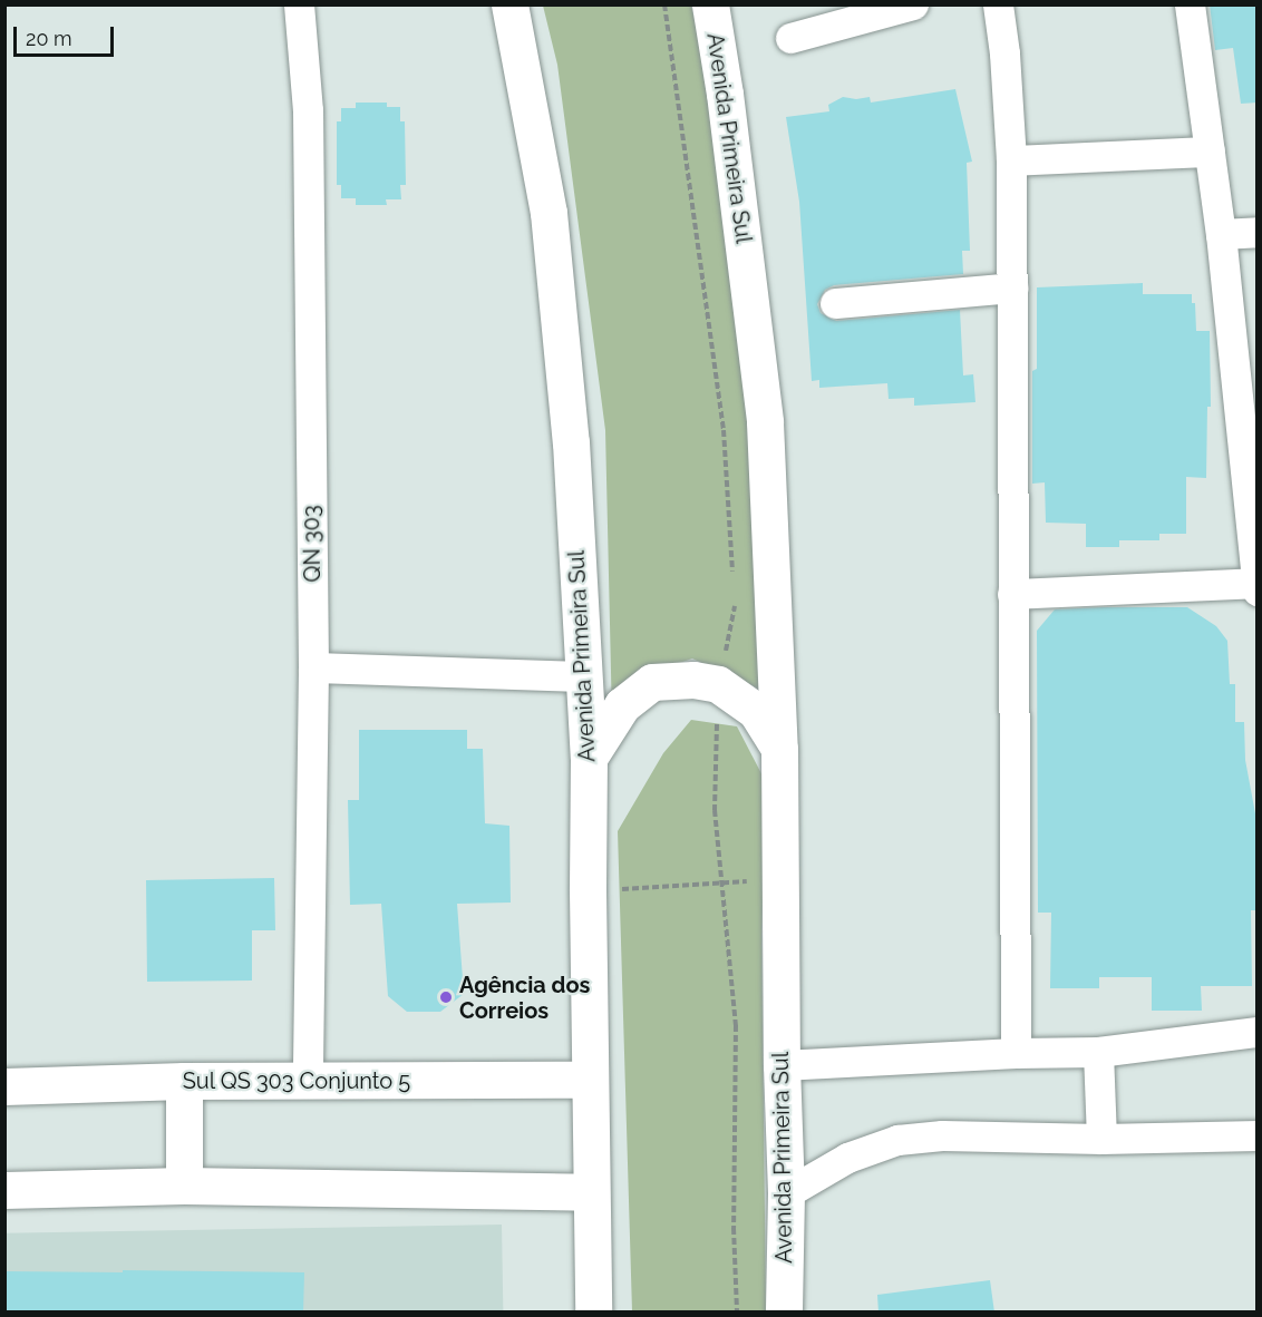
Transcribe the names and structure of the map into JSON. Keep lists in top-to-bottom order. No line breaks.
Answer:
{"streets":{"main road":["Avenida Primeira Sul","Sul QS 303 Conjunto 5"],"street":["QN 303"]},"crossings":[["Avenida Primeira Sul","Sul QS 303 Conjunto 5"],["QN 303","Sul QS 303 Conjunto 5"]],"places":["Agência dos Correios"],"scale_bar":"20 m"}
